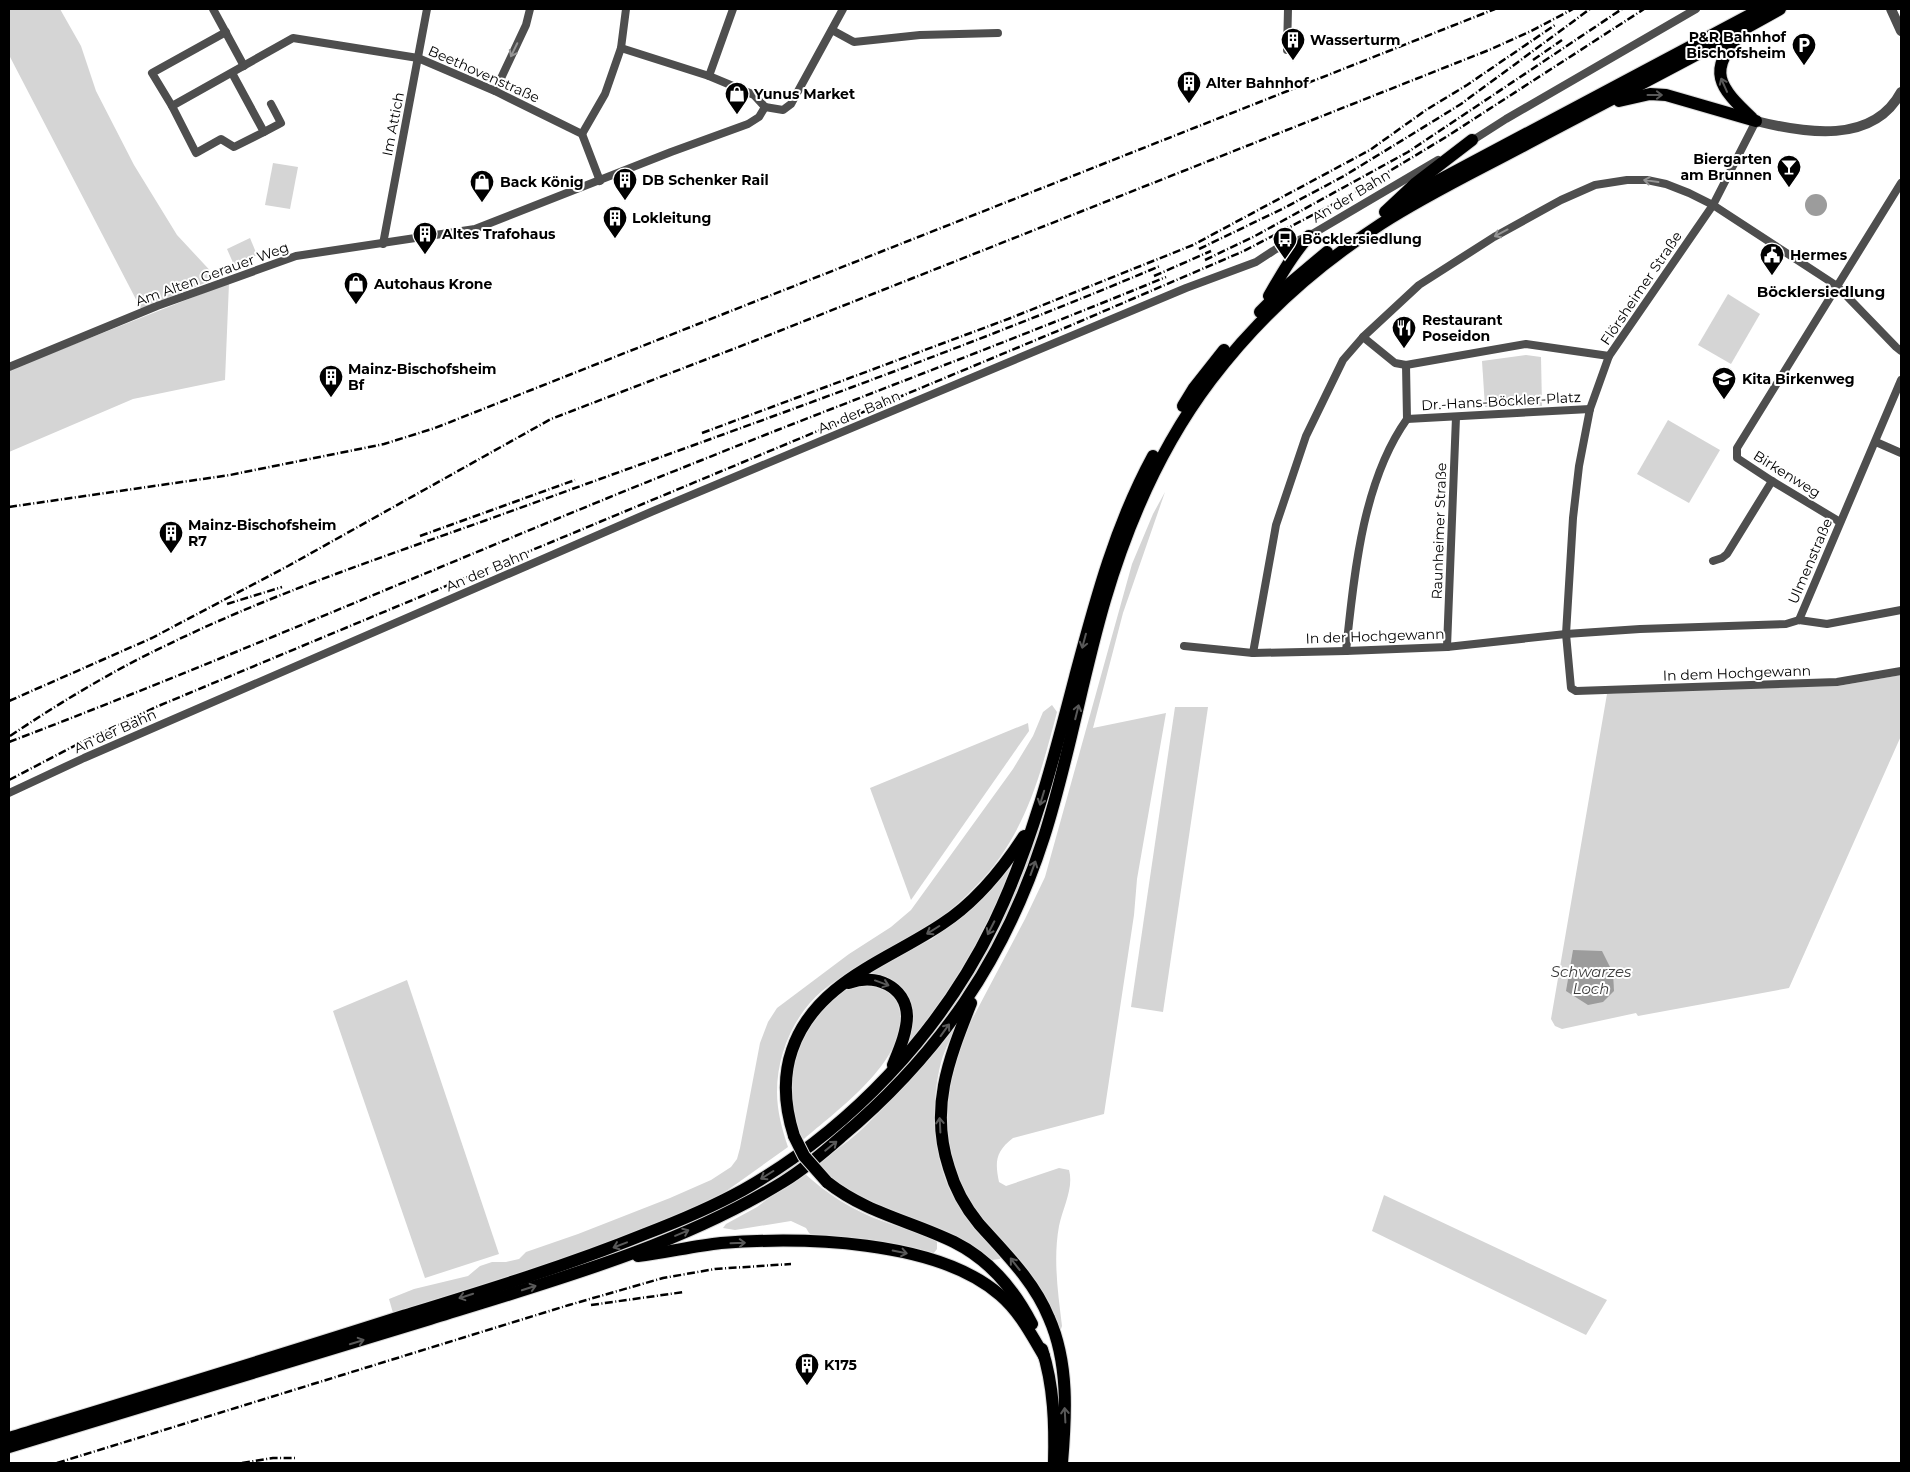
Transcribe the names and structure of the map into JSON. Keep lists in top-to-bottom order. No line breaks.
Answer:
{"streets":{"street":["Beethovenstraße","Im Attich","An der Bahn","Am Alten Gerauer Weg","Flörsheimer Straße","Dr.-Hans-Böckler-Platz","Birkenweg","Raunheimer Straße","Ulmenstraße","In der Hochgewann","In dem Hochgewann"]},"crossings":[["Beethovenstraße","Im Attich"],["Im Attich","Am Alten Gerauer Weg"],["Flörsheimer Straße","Dr.-Hans-Böckler-Platz"],["Flörsheimer Straße","Ulmenstraße"],["Flörsheimer Straße","In der Hochgewann"],["Flörsheimer Straße","In dem Hochgewann"],["Dr.-Hans-Böckler-Platz","Raunheimer Straße"],["Birkenweg","Ulmenstraße"],["Raunheimer Straße","In der Hochgewann"],["Ulmenstraße","In der Hochgewann"]],"districts":["Böcklersiedlung"],"water":["Schwarzes Loch"],"places":{"building":["Wasserturm","Alter Bahnhof","DB Schenker Rail","Lokleitung","Altes Trafohaus","Mainz-Bischofsheim Bf","Mainz-Bischofsheim R7","K175"],"parking":["P&R Bahnhof Bischofsheim"],"shop":["Yunus Market","Back König","Autohaus Krone"],"bar":["Biergarten am Brunnen"],"bus stop":["Böcklersiedlung"],"public building":["Hermes"],"restaurant":["Restaurant Poseidon"],"school or university":["Kita Birkenweg"]}}
